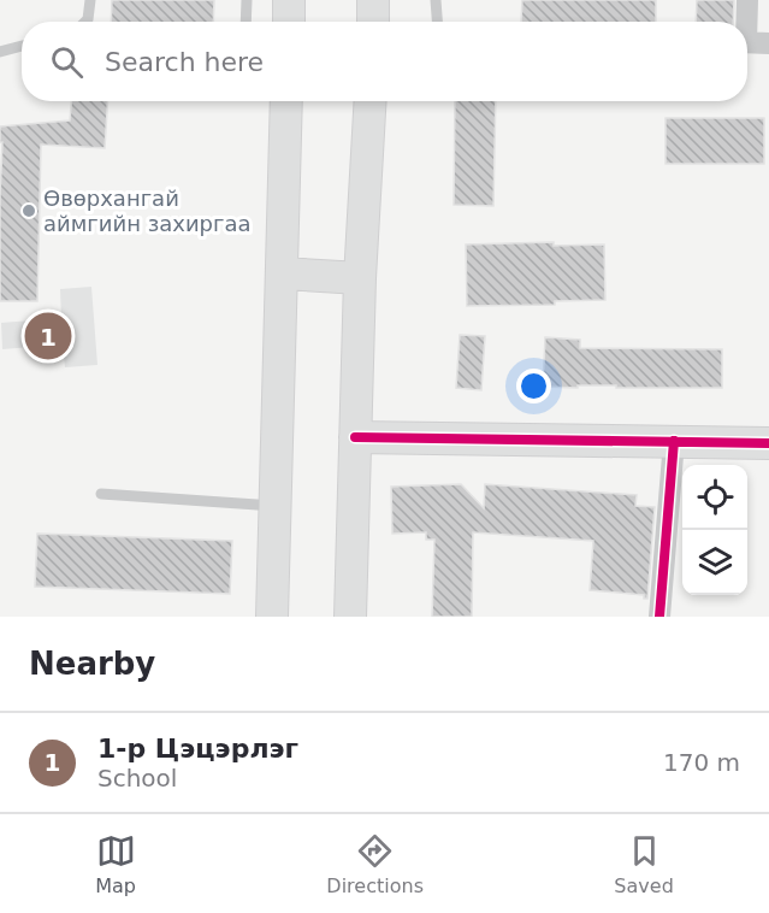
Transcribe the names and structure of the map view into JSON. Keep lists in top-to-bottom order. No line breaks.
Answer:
{"places":["Өвөрхангай аймгийн захиргаа"],"page":{"search":"Search here","pins":"1","heading":"Nearby","list":[{"mark":"1","name":"1-р Цэцэрлэг","note":"School","value":"170 m"}],"nav":["Map","Directions","Saved"]}}
